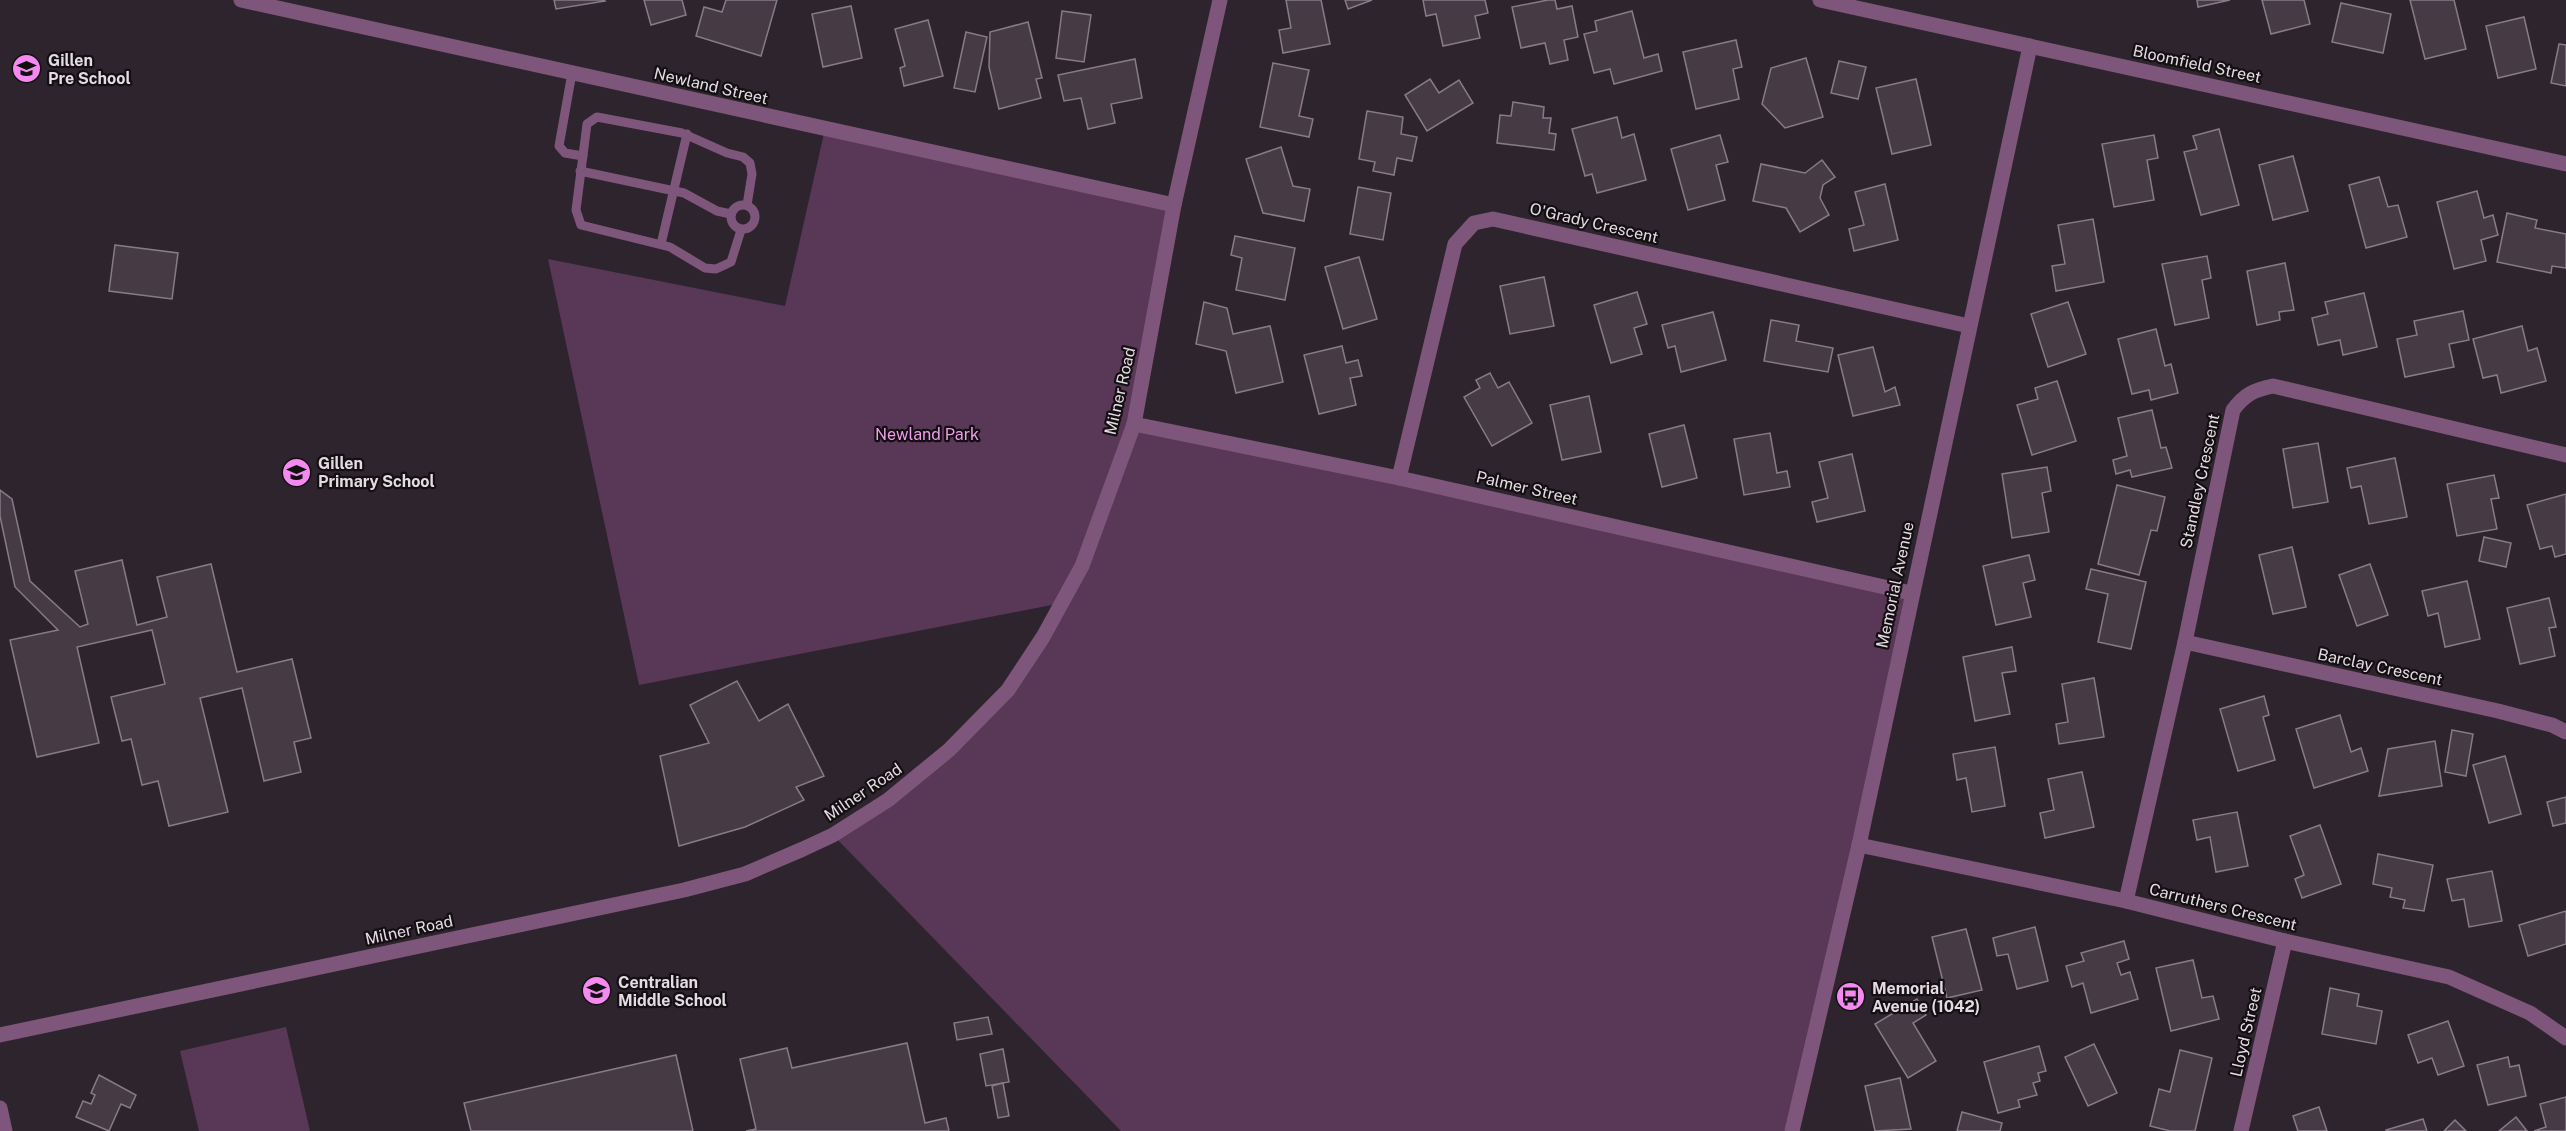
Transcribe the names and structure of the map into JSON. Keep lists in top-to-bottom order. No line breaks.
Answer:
{"streets":{"street":["Bloomfield Street","Newland Street","O'Grady Crescent","Milner Road","Standley Crescent","Palmer Street","Memorial Avenue","Barclay Crescent","Carruthers Crescent","Lloyd Street"]},"crossings":[["Bloomfield Street","Memorial Avenue"],["Newland Street","Milner Road"],["O'Grady Crescent","Palmer Street"],["O'Grady Crescent","Memorial Avenue"],["Milner Road","Palmer Street"],["Standley Crescent","Barclay Crescent"],["Standley Crescent","Carruthers Crescent"],["Palmer Street","Memorial Avenue"],["Memorial Avenue","Carruthers Crescent"],["Carruthers Crescent","Lloyd Street"]],"parks":["Newland Park"],"places":{"school or university":["Gillen Pre School","Gillen Primary School","Centralian Middle School"],"bus stop":["Memorial Avenue (1042)"]}}
